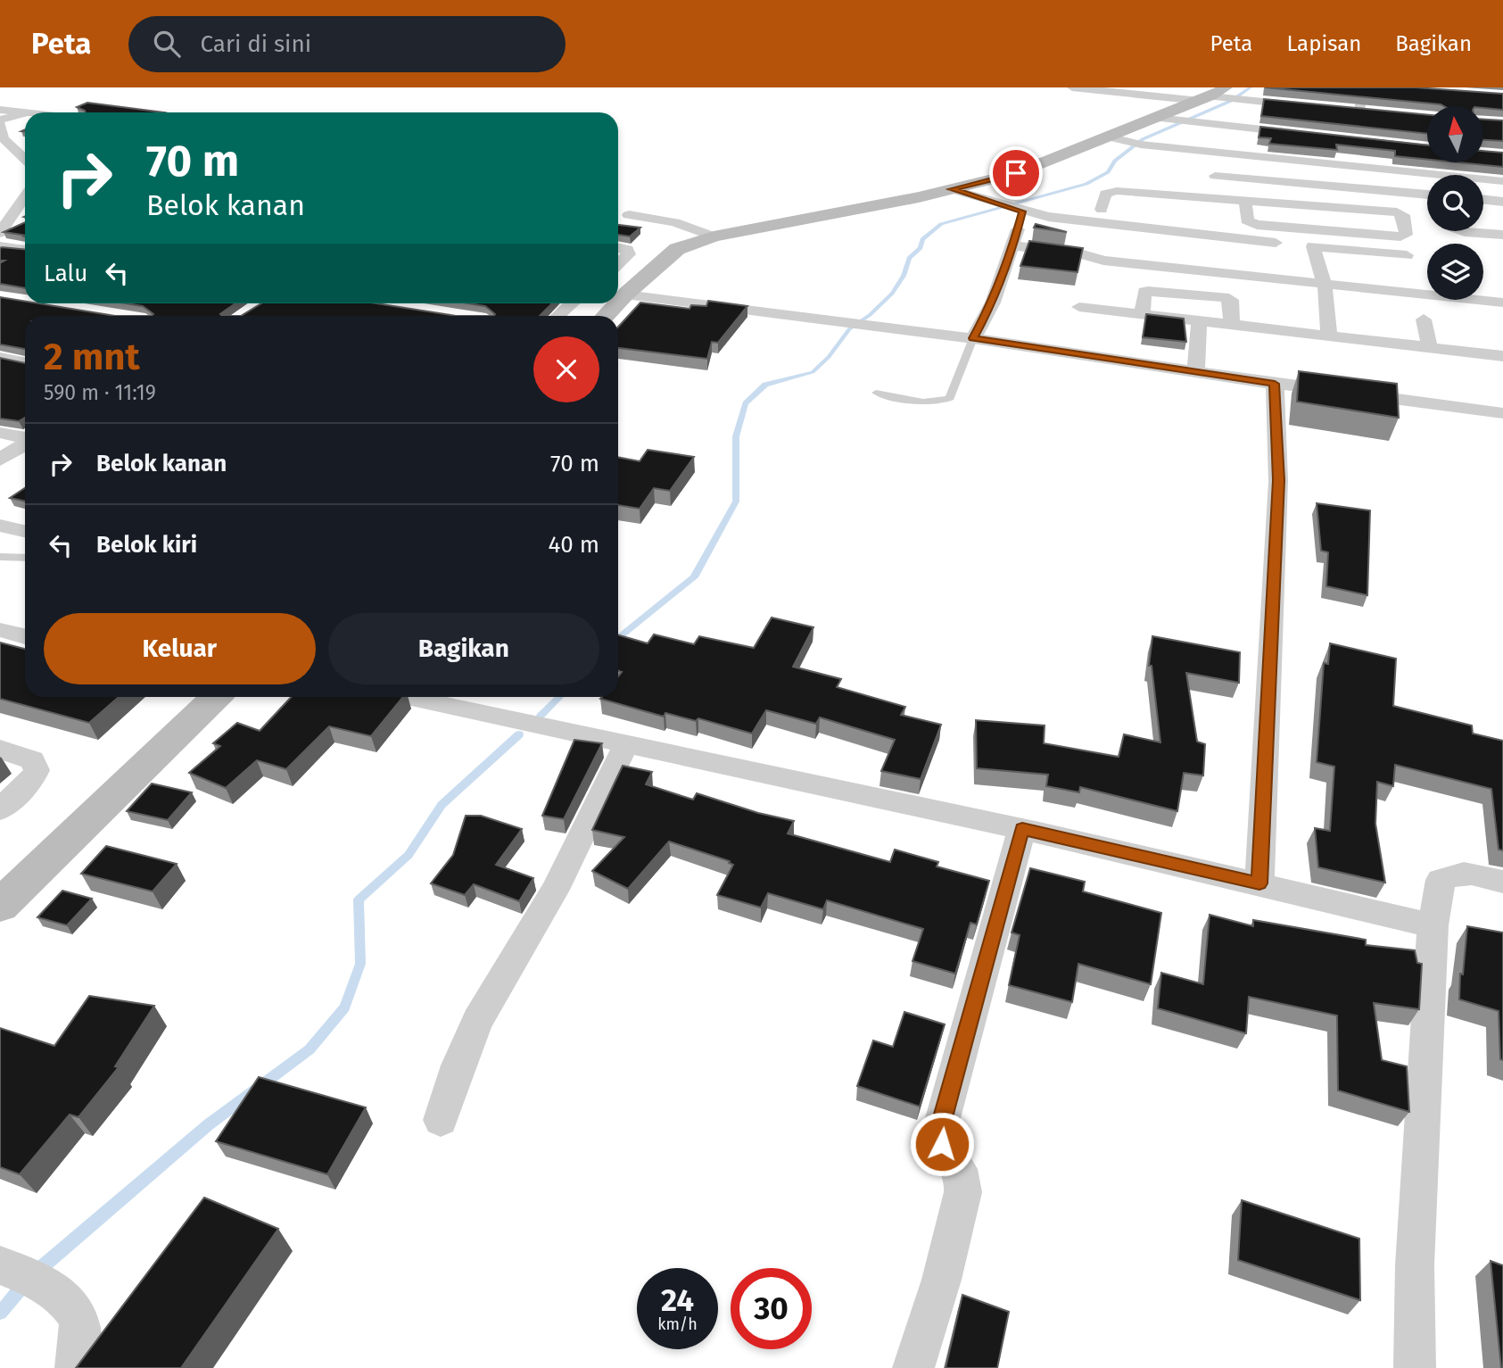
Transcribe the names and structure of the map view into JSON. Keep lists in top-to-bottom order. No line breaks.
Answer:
{"north":"top","page":{"header":"Peta","search":"Cari di sini","nav":["Peta","Lapisan","Bagikan"],"turn":["70 m","Belok kanan"],"then":"Lalu","heading":["2 mnt","590 m · 11:19"],"list":[{"name":"Belok kanan","value":"70 m"},{"name":"Belok kiri","value":"40 m"}],"buttons":["Keluar","Bagikan"],"speed":"24 km/h","limit":"30"}}
